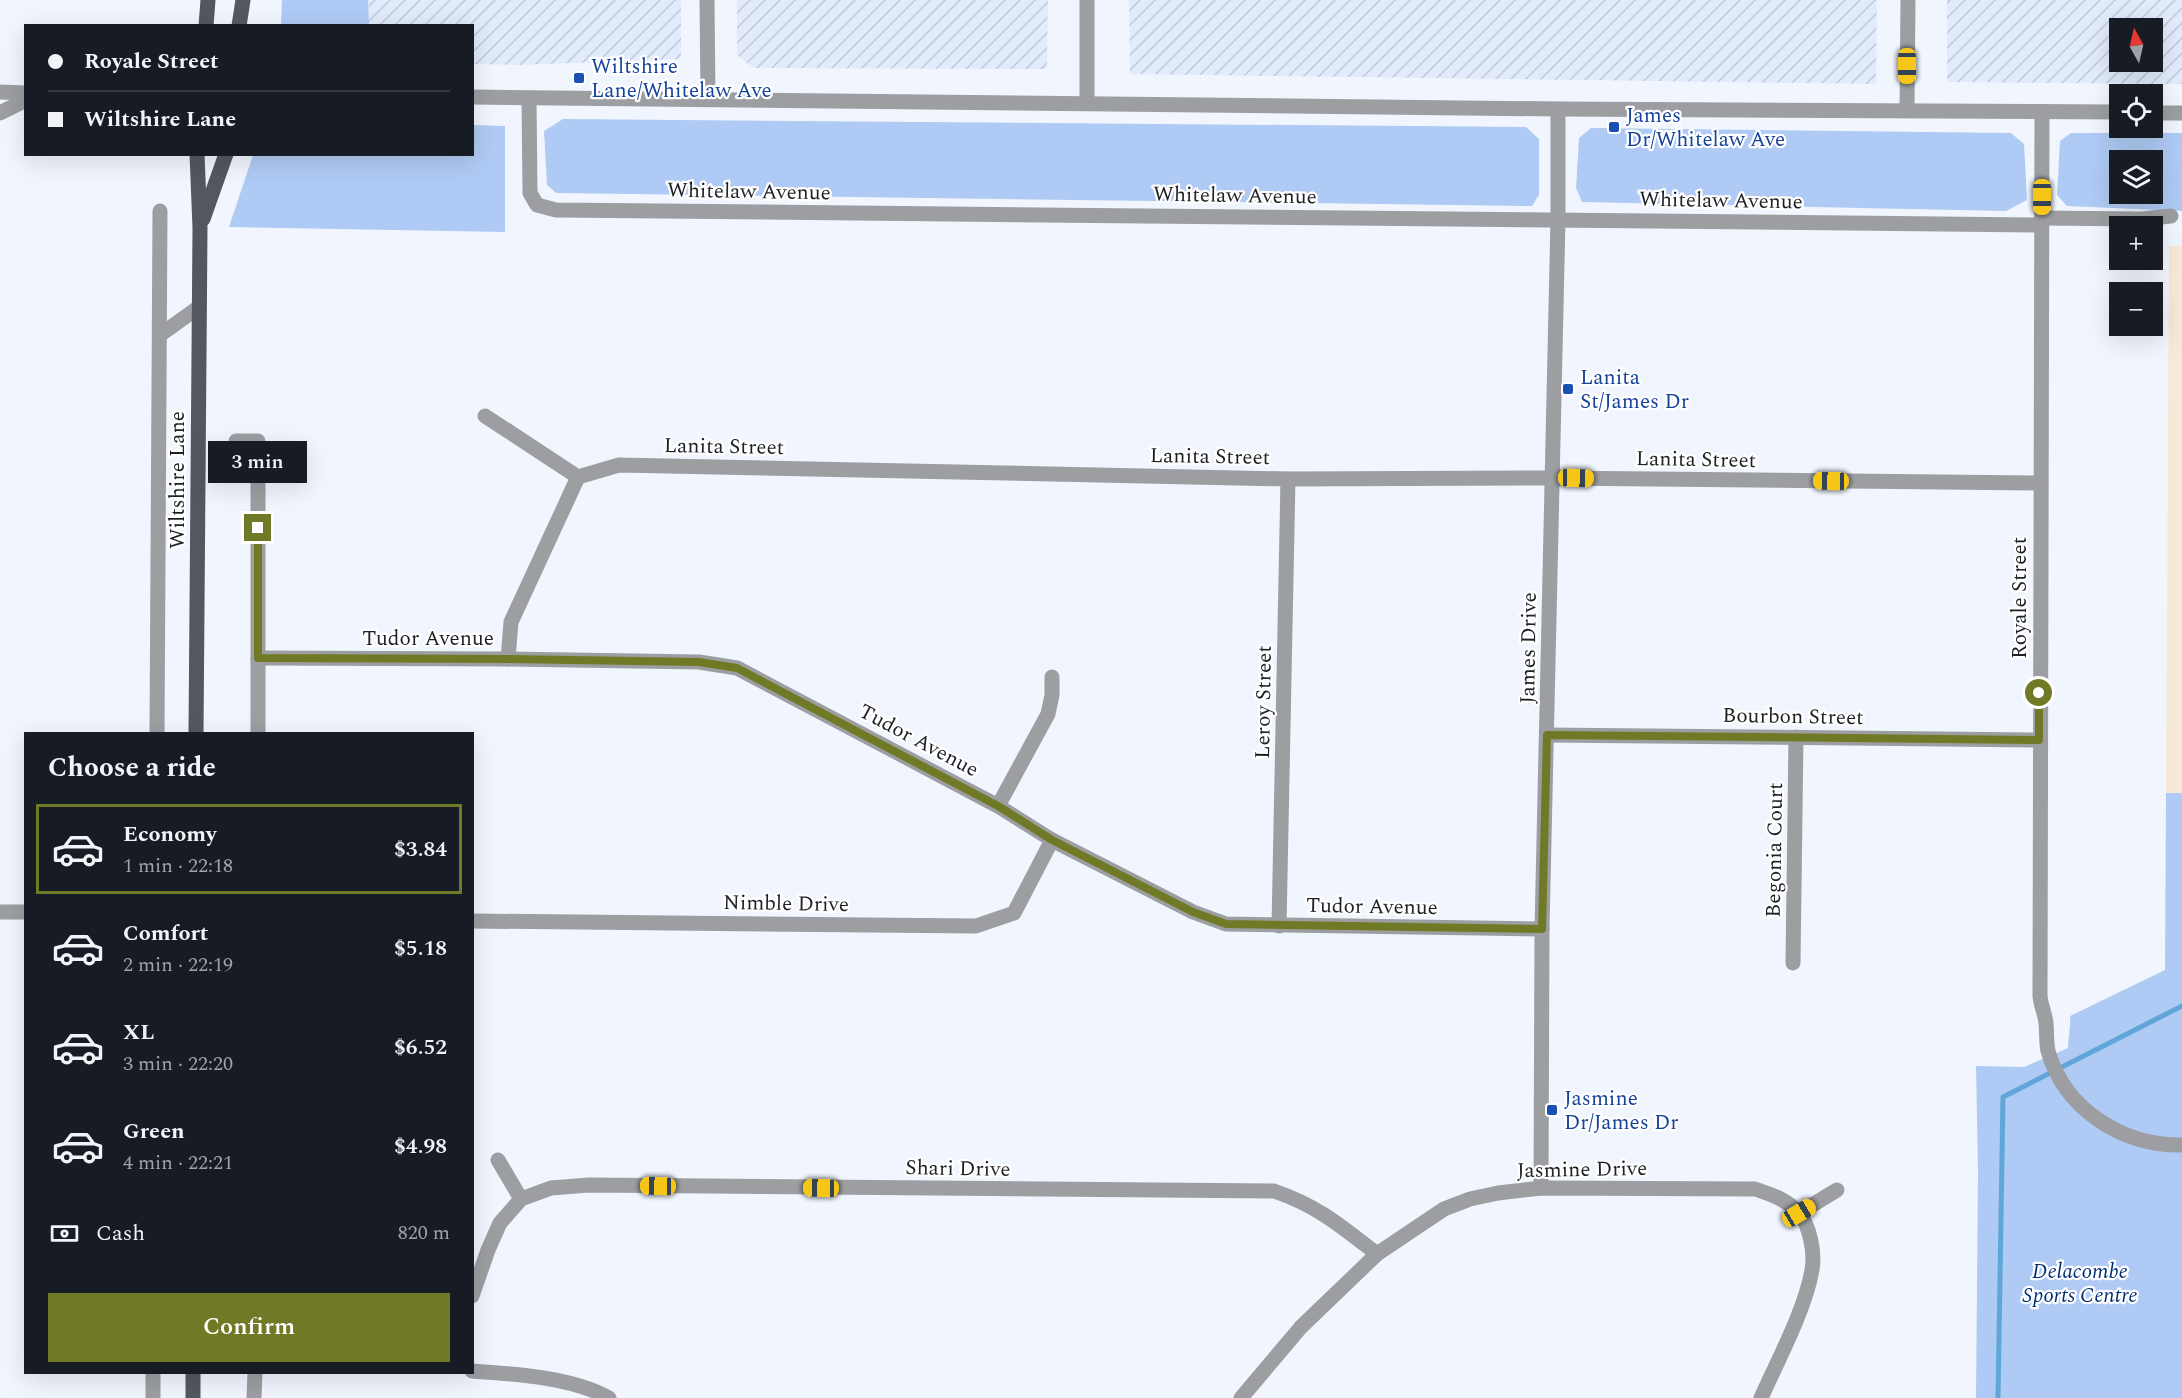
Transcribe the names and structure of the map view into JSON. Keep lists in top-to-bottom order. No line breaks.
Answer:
{"streets":{"main road":["Wiltshire Lane"],"street":["Whitelaw Avenue","Lanita Street","Royale Street","Tudor Avenue","James Drive","Leroy Street","Bourbon Street","Begonia Court","Nimble Drive","Shari Drive","Jasmine Drive"]},"crossings":[["Whitelaw Avenue","Royale Street"],["Whitelaw Avenue","James Drive"],["Lanita Street","Royale Street"],["Lanita Street","James Drive"],["Lanita Street","Leroy Street"],["Royale Street","Bourbon Street"],["Tudor Avenue","James Drive"],["Tudor Avenue","Leroy Street"],["Tudor Avenue","Nimble Drive"],["James Drive","Bourbon Street"],["James Drive","Jasmine Drive"],["Bourbon Street","Begonia Court"],["Shari Drive","Jasmine Drive"]],"parks":["Delacombe Sports Centre"],"places":{"transit":["Wiltshire Lane/Whitelaw Ave","James Dr/Whitelaw Ave","Lanita St/James Dr","Jasmine Dr/James Dr"]},"north":"top","page":{"map_buttons":["+","−"],"banner":["Royale Street","Wiltshire Lane"],"bubble":"3 min","heading":"Choose a ride","list":[{"name":"Economy","note":"1 min · 22:18","value":"$3.84"},{"name":"Comfort","note":"2 min · 22:19","value":"$5.18"},{"name":"XL","note":"3 min · 22:20","value":"$6.52"},{"name":"Green","note":"4 min · 22:21","value":"$4.98"}],"pay":["Cash","820 m"],"buttons":"Confirm"}}
